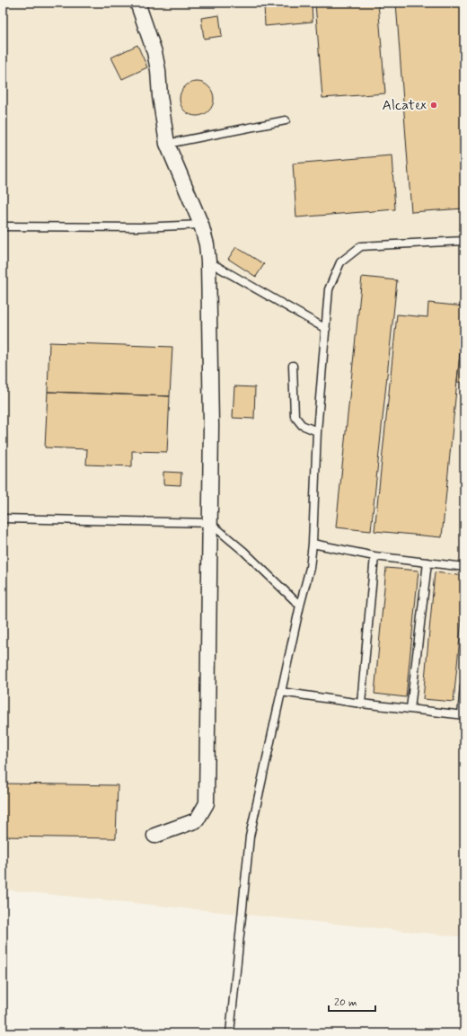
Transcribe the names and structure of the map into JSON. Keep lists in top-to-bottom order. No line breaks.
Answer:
{"places":["Alcatex"],"scale_bar":"20 m"}
